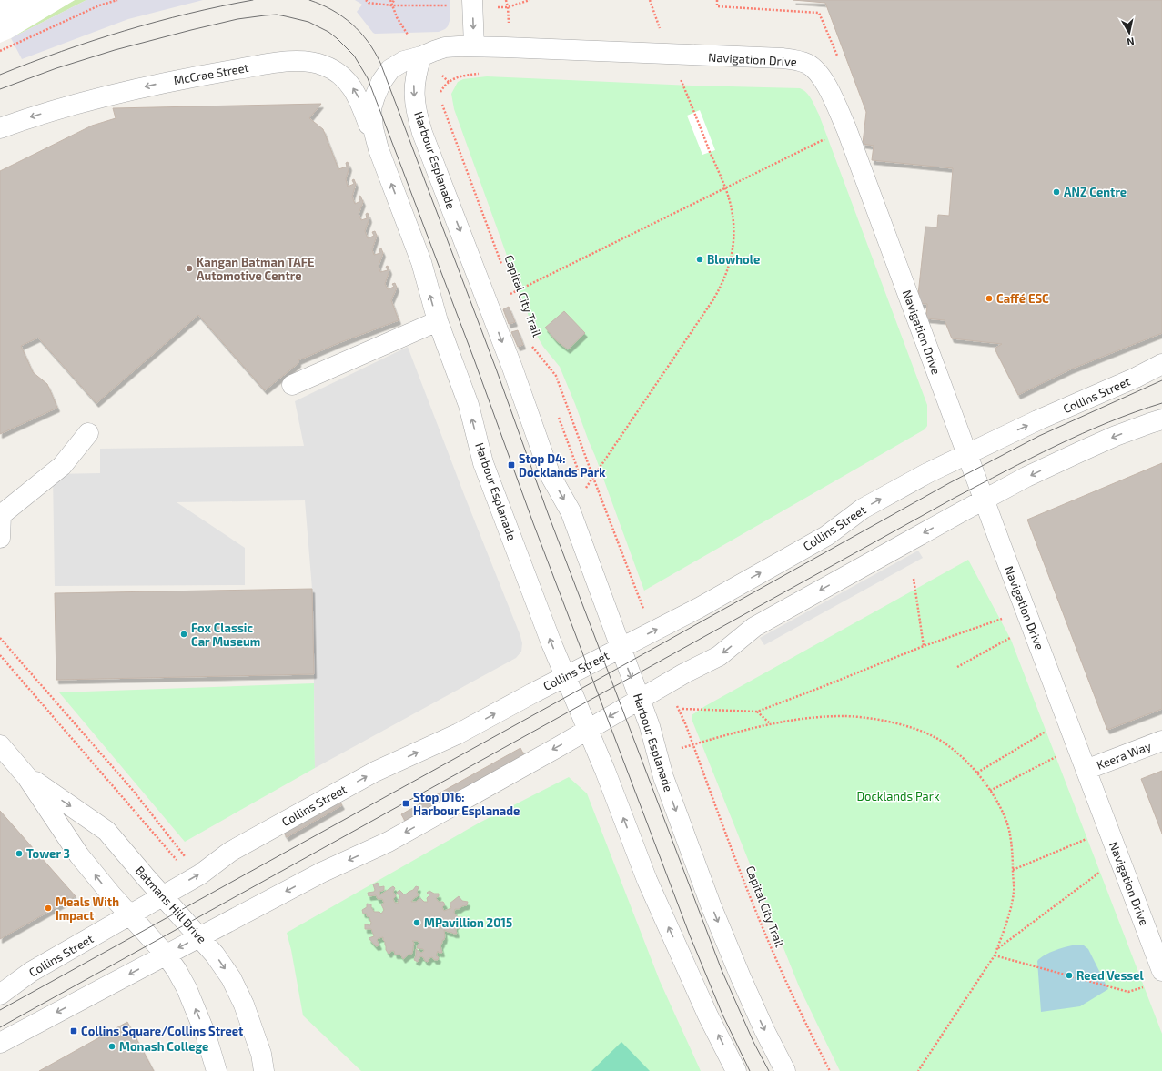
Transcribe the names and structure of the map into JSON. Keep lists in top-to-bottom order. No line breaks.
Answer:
{"streets":{"street":["Navigation Drive","McCrae Street","Harbour Esplanade","Collins Street","Keera Way","Batmans Hill Drive"],"path":["Capital City Trail"]},"crossings":[["Navigation Drive","Harbour Esplanade"],["Navigation Drive","Collins Street"],["Navigation Drive","Keera Way"],["McCrae Street","Harbour Esplanade"],["Harbour Esplanade","Collins Street"],["Collins Street","Batmans Hill Drive"]],"one_way":["McCrae Street"],"parks":["Docklands Park"],"places":{"other":["ANZ Centre","Blowhole","Kangan Batman TAFE Automotive Centre","Caffé ESC","Fox Classic Car Museum","Tower 3","Meals With Impact","MPavillion 2015","Reed Vessel","Monash College"],"transit":["Stop D4: Docklands Park","Stop D16: Harbour Esplanade","Collins Square/Collins Street"]},"north":"bottom"}
